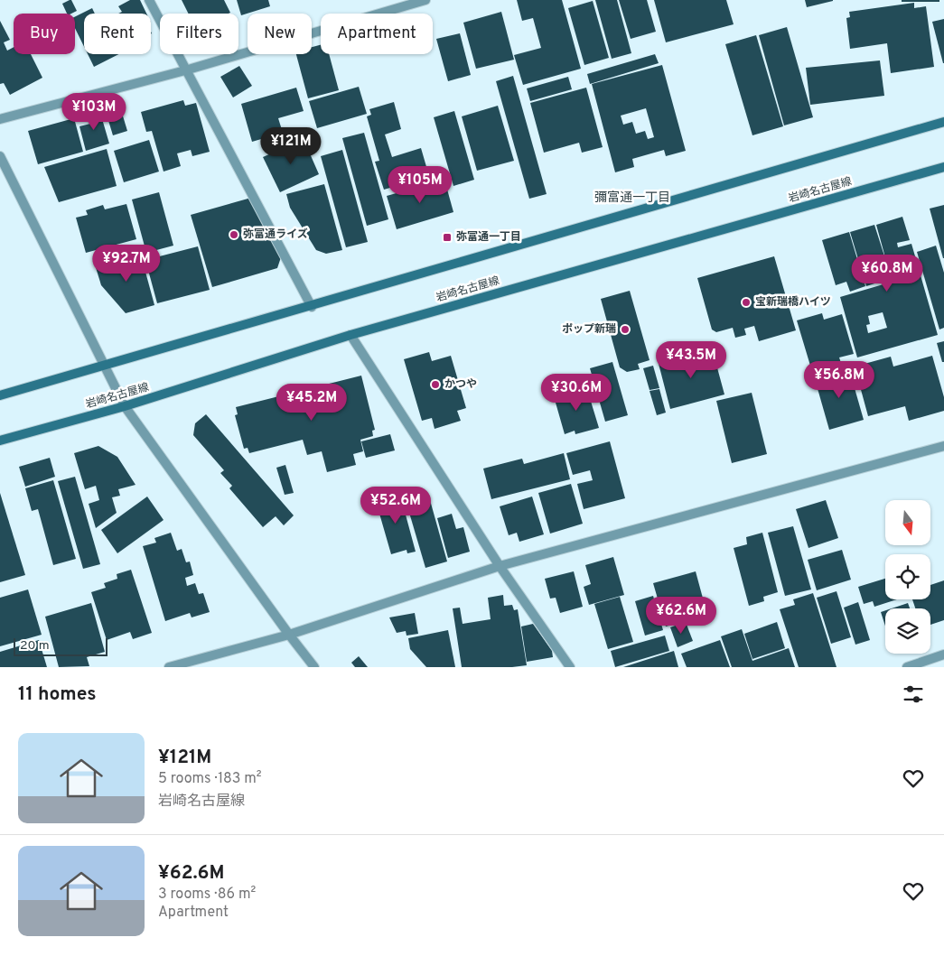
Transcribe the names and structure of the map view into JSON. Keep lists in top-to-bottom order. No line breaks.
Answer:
{"streets":{"main road":["岩崎名古屋線"]},"districts":["彌富通一丁目"],"places":{"other":["弥富通ライズ","宝新瑞橋ハイツ","ポップ新瑞","かつや"],"transit":["弥富通一丁目"]},"scale_bar":"20 m","north":"bottom","page":{"chip":["Buy","Rent","Filters","New","Apartment"],"price":["¥103M","¥121M","¥105M","¥92.7M","¥60.8M","¥43.5M","¥56.8M","¥30.6M","¥45.2M","¥52.6M","¥62.6M"],"scale":"20 m","heading":"11 homes","list":[{"name":"¥121M","note":"5 rooms · 183 m² · 岩崎名古屋線"},{"name":"¥62.6M","note":"3 rooms · 86 m² · Apartment"}]}}
